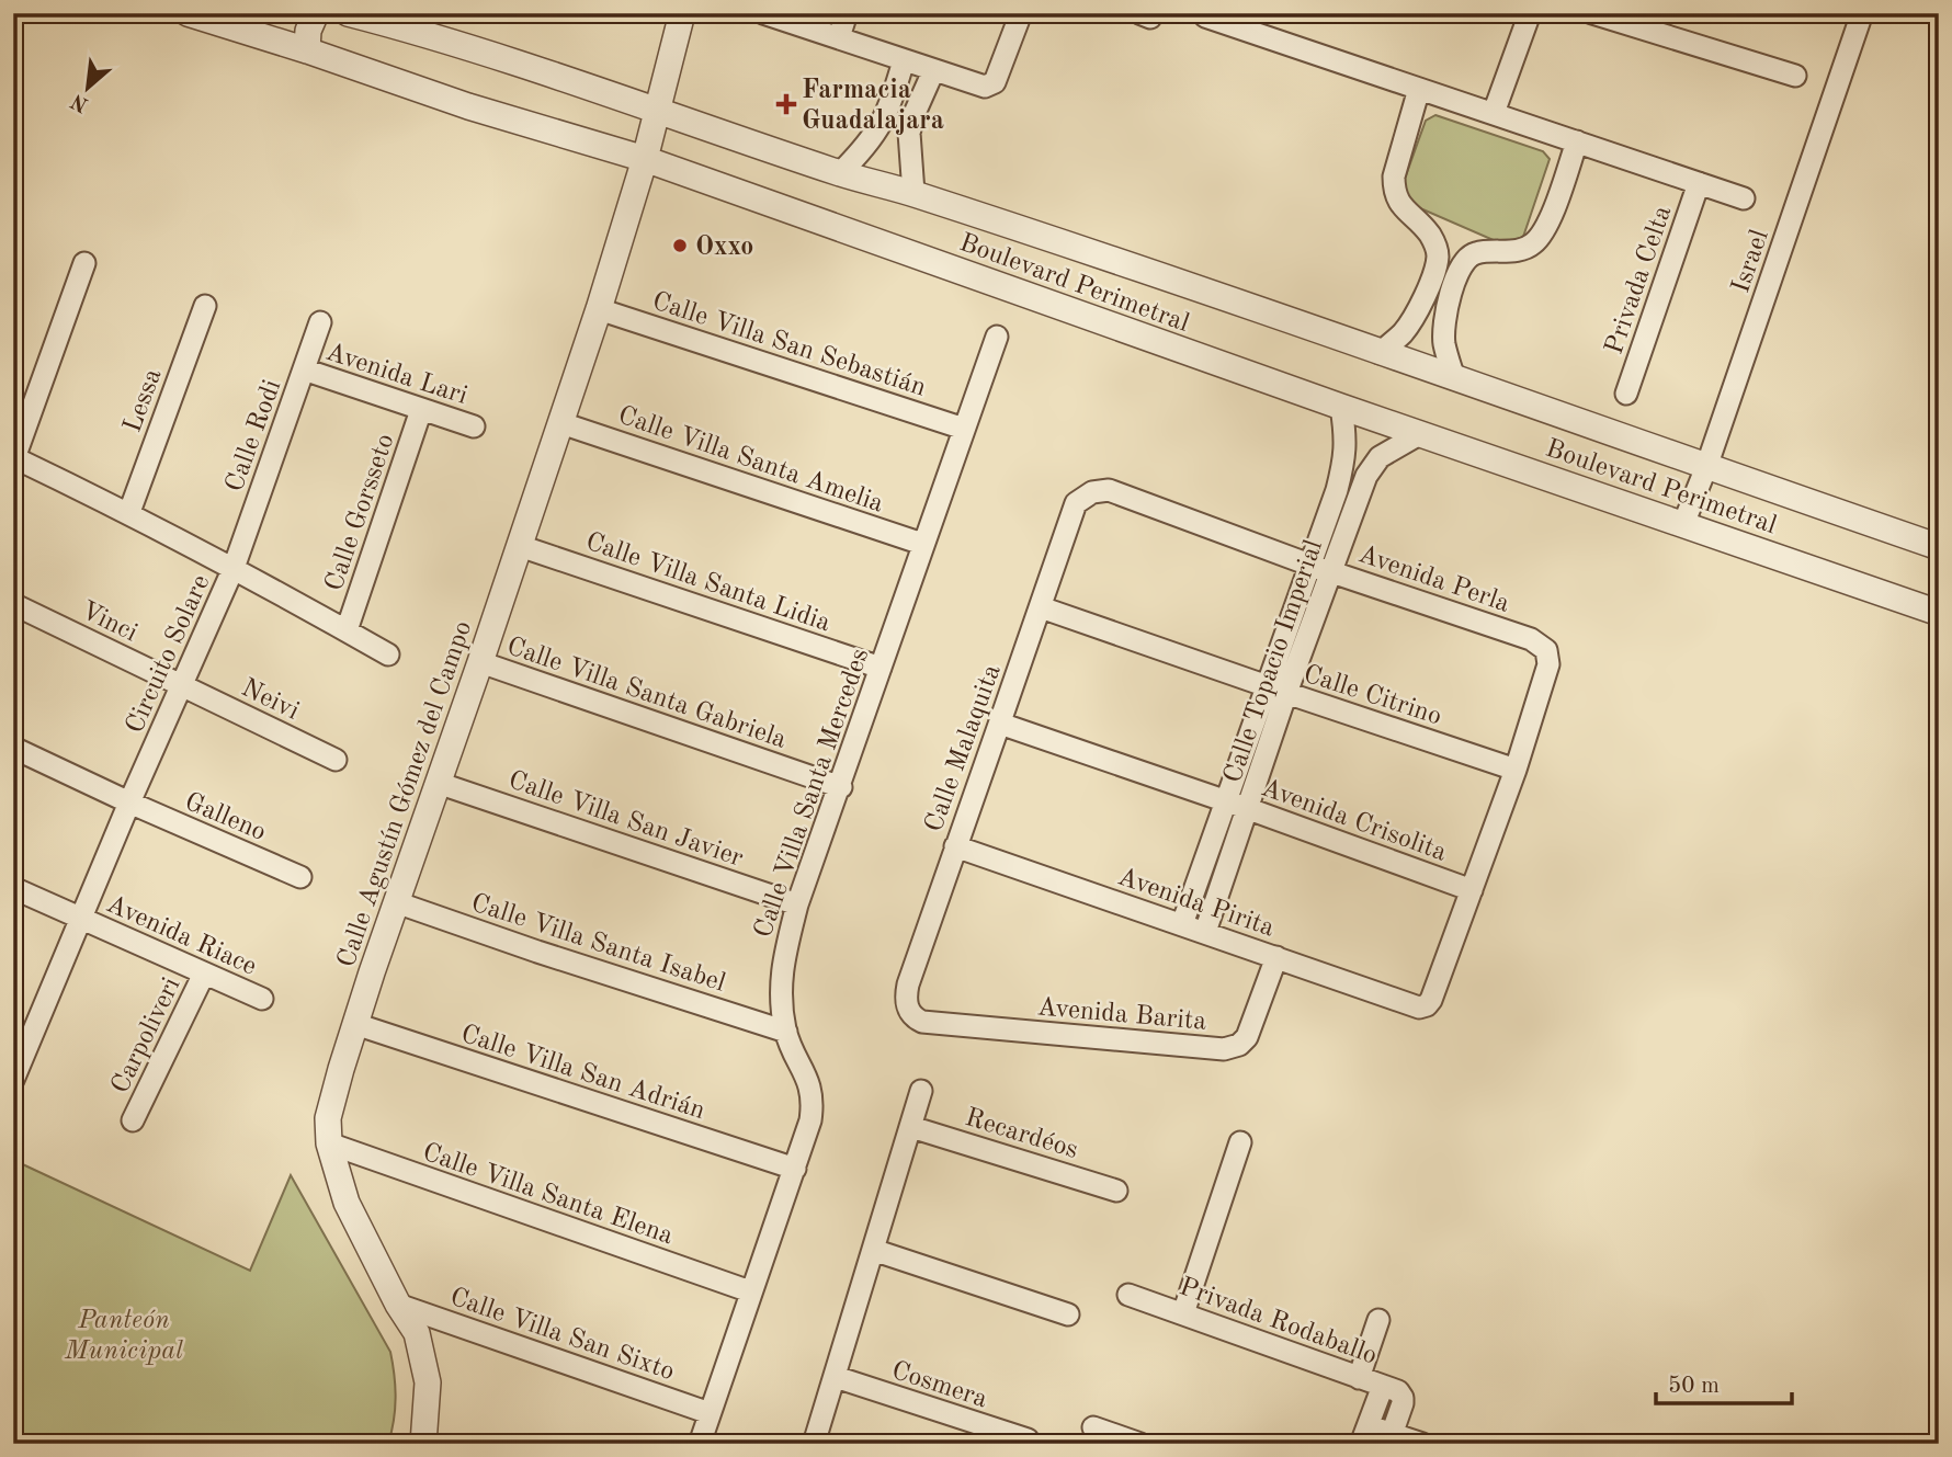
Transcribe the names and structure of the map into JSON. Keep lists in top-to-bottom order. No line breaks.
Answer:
{"streets":{"street":["Israel","Privada Celta","Boulevard Perimetral","Calle Villa San Sebastián","Avenida Lari","Lessa","Calle Rodi","Calle Villa Santa Amelia","Calle Gorsseto","Avenida Perla","Calle Villa Santa Lidia","Vinci","Circuito Solare","Calle Topacio Imperial","Calle Villa Santa Gabriela","Calle Citrino","Neivi","Calle Malaquita","Calle Villa Santa Mercedes","Calle Agustín Gómez del Campo","Galleno","Calle Villa San Javier","Avenida Crisolita","Avenida Pirita","Avenida Riace","Calle Villa Santa Isabel","Avenida Barita","Carpoliveri","Calle Villa San Adrián","Recardéos","Calle Villa Santa Elena","Privada Rodaballo","Calle Villa San Sixto","Cosmera"]},"crossings":[["Israel","Boulevard Perimetral"],["Boulevard Perimetral","Calle Topacio Imperial"],["Boulevard Perimetral","Calle Agustín Gómez del Campo"],["Calle Villa San Sebastián","Calle Villa Santa Mercedes"],["Calle Villa San Sebastián","Calle Agustín Gómez del Campo"],["Avenida Lari","Calle Rodi"],["Avenida Lari","Calle Gorsseto"],["Lessa","Circuito Solare"],["Calle Rodi","Circuito Solare"],["Calle Villa Santa Amelia","Calle Villa Santa Mercedes"],["Calle Villa Santa Amelia","Calle Agustín Gómez del Campo"],["Avenida Perla","Calle Topacio Imperial"],["Avenida Perla","Calle Citrino"],["Avenida Perla","Calle Malaquita"],["Calle Villa Santa Lidia","Calle Villa Santa Mercedes"],["Calle Villa Santa Lidia","Calle Agustín Gómez del Campo"],["Vinci","Circuito Solare"],["Vinci","Neivi"],["Circuito Solare","Neivi"],["Circuito Solare","Galleno"],["Circuito Solare","Avenida Riace"],["Calle Topacio Imperial","Calle Citrino"],["Calle Topacio Imperial","Avenida Crisolita"],["Calle Topacio Imperial","Avenida Pirita"],["Calle Villa Santa Gabriela","Calle Villa Santa Mercedes"],["Calle Villa Santa Gabriela","Calle Agustín Gómez del Campo"],["Calle Citrino","Calle Malaquita"],["Calle Malaquita","Avenida Crisolita"],["Calle Malaquita","Avenida Pirita"],["Calle Malaquita","Avenida Barita"],["Calle Villa Santa Mercedes","Calle Villa San Javier"],["Calle Villa Santa Mercedes","Calle Villa Santa Isabel"],["Calle Villa Santa Mercedes","Calle Villa San Adrián"],["Calle Villa Santa Mercedes","Calle Villa Santa Elena"],["Calle Villa Santa Mercedes","Calle Villa San Sixto"],["Calle Agustín Gómez del Campo","Calle Villa San Javier"],["Calle Agustín Gómez del Campo","Calle Villa Santa Isabel"],["Calle Agustín Gómez del Campo","Calle Villa San Adrián"],["Calle Agustín Gómez del Campo","Calle Villa Santa Elena"],["Calle Agustín Gómez del Campo","Calle Villa San Sixto"],["Avenida Crisolita","Avenida Pirita"],["Avenida Pirita","Avenida Barita"],["Avenida Riace","Carpoliveri"]],"parks":["Panteón Municipal"],"places":{"health":["Farmacia Guadalajara"],"other":["Oxxo"]},"scale_bar":"50 m","north":"bottom left"}
